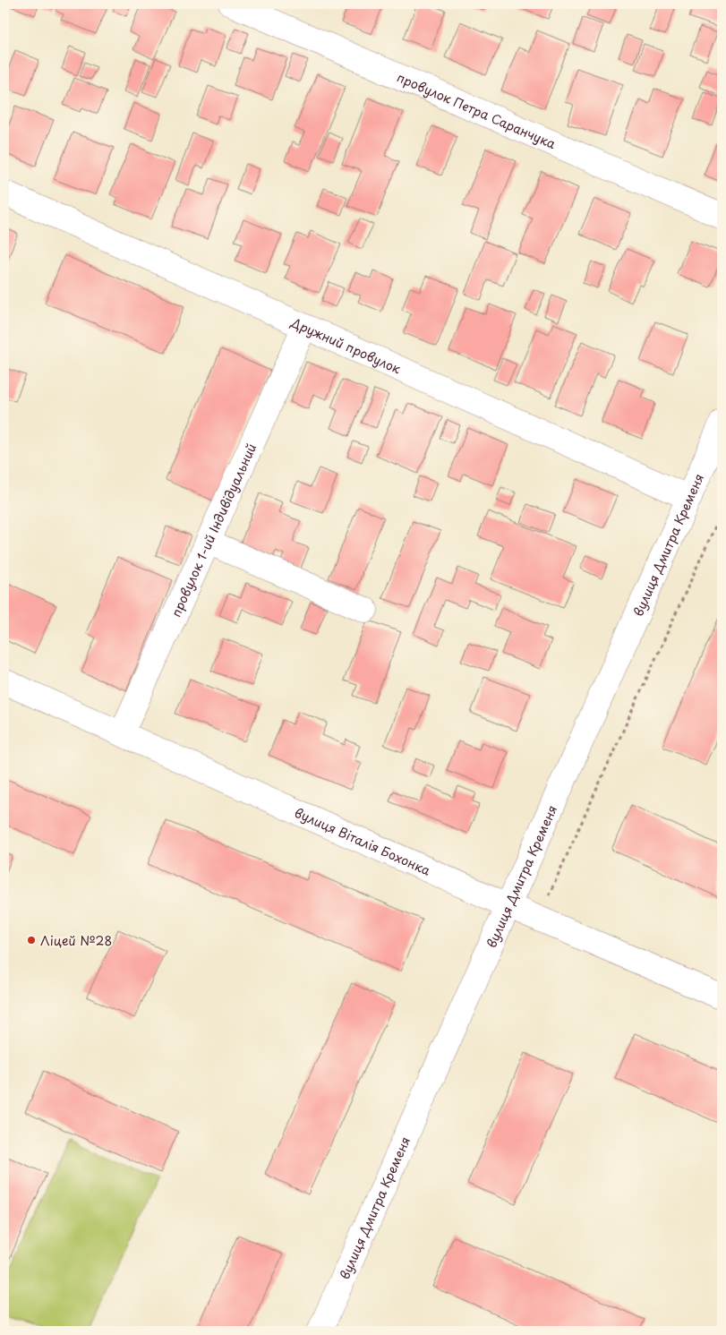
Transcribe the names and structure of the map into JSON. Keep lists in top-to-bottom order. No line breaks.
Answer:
{"streets":{"street":["провулок Петра Саранчука","Дружний провулок","провулок 1-ий Індивідуальний","вулиця Дмитра Кременя","вулиця Віталія Бохонка"]},"crossings":[["Дружний провулок","провулок 1-ий Індивідуальний"],["Дружний провулок","вулиця Дмитра Кременя"],["провулок 1-ий Індивідуальний","вулиця Віталія Бохонка"],["вулиця Дмитра Кременя","вулиця Віталія Бохонка"]],"places":["Ліцей №28"]}
